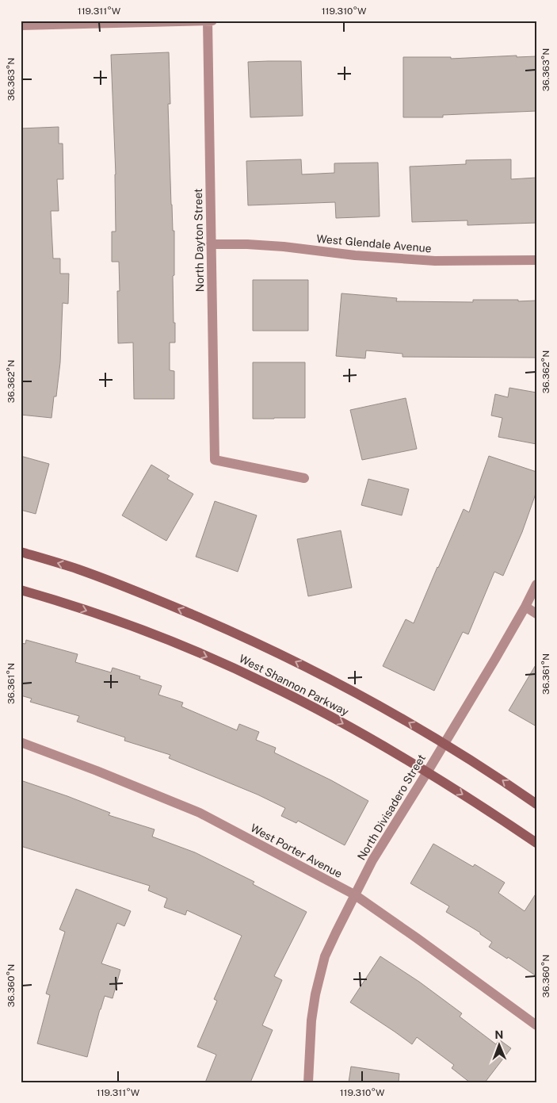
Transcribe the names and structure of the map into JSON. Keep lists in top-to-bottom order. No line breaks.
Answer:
{"streets":{"street":["North Dayton Street","West Glendale Avenue","West Shannon Parkway","North Divisadero Street","West Porter Avenue"]},"crossings":[["North Dayton Street","West Glendale Avenue"],["West Shannon Parkway","North Divisadero Street"],["North Divisadero Street","West Porter Avenue"]],"north":"top","coordinates":["119.311°W","119.310°W","36.363°N","36.362°N","36.361°N","36.360°N"]}
